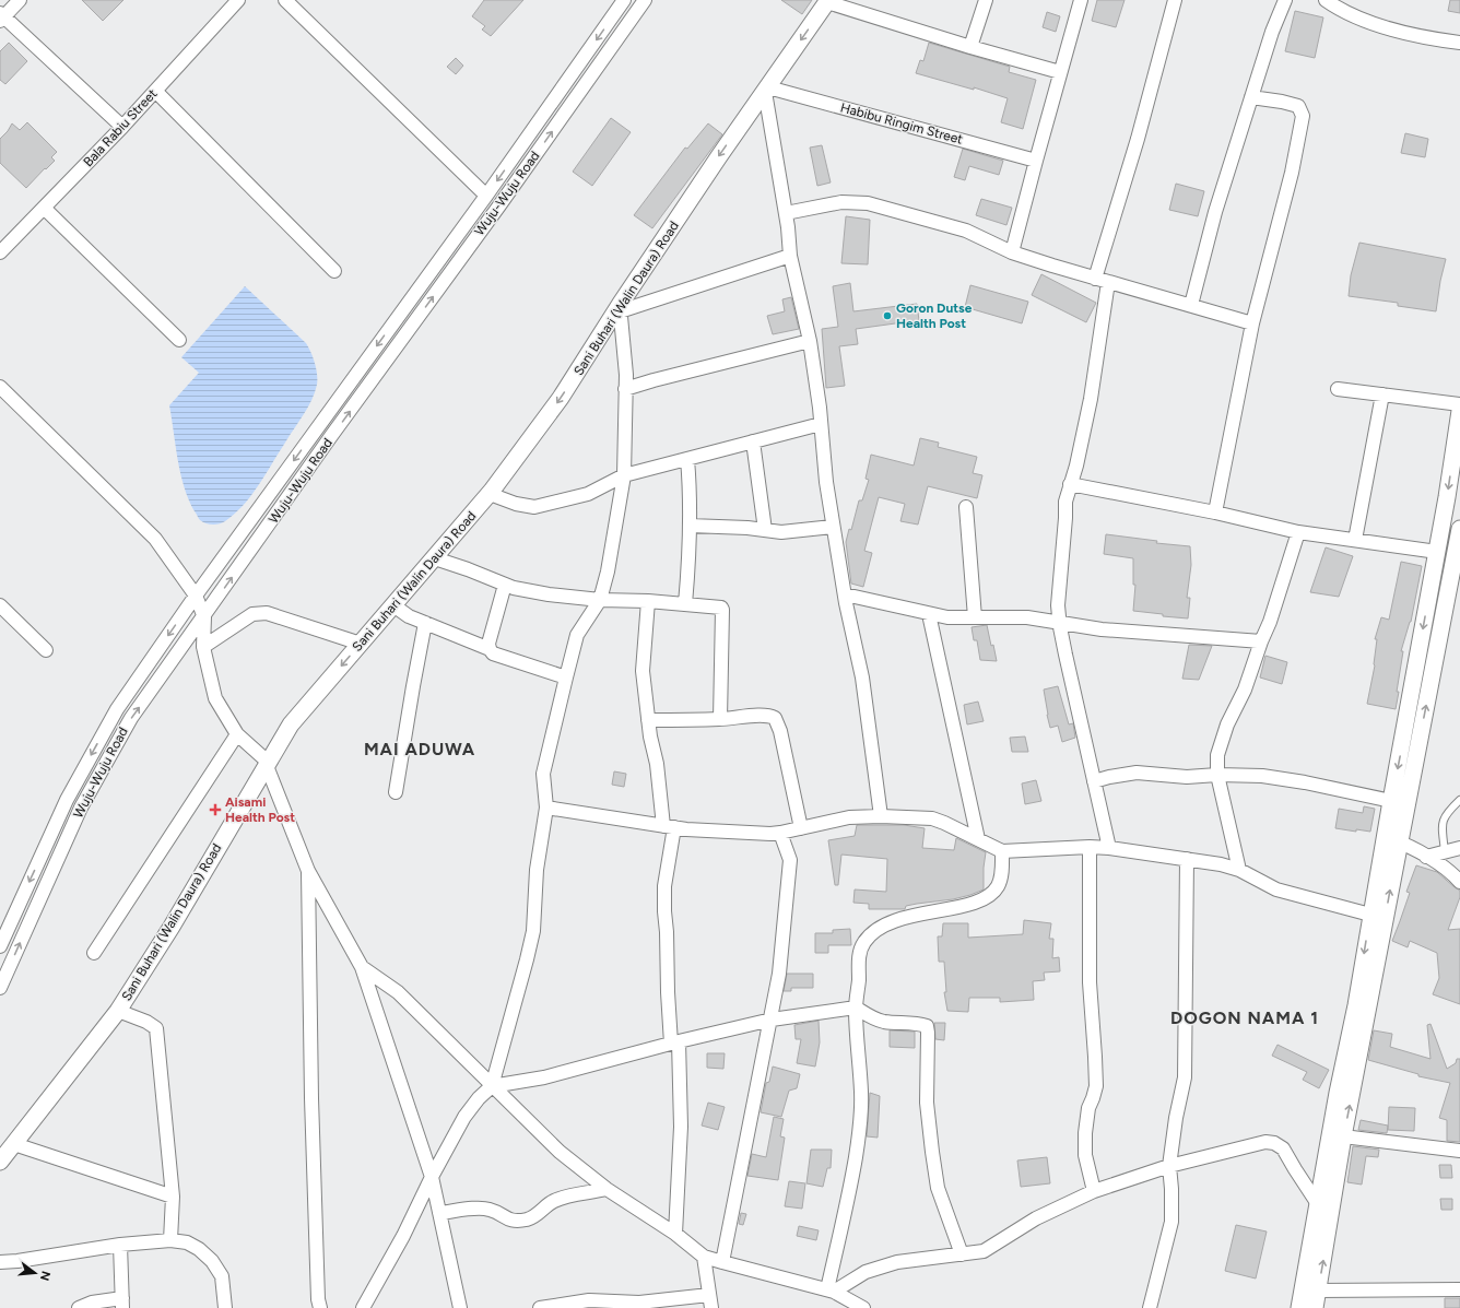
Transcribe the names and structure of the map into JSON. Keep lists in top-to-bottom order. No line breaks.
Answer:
{"streets":{"street":["Habibu Ringim Street","Bala Rabiu Street","Wuju-Wuju Road","Sani Buhari (Walin Daura) Road"]},"crossings":[["Habibu Ringim Street","Sani Buhari (Walin Daura) Road"]],"one_way":["Sani Buhari (Walin Daura) Road"],"districts":["MAI ADUWA","DOGON NAMA 1"],"places":{"other":["Goron Dutse Health Post"],"health":["Aisami Health Post"]},"north":"right"}
